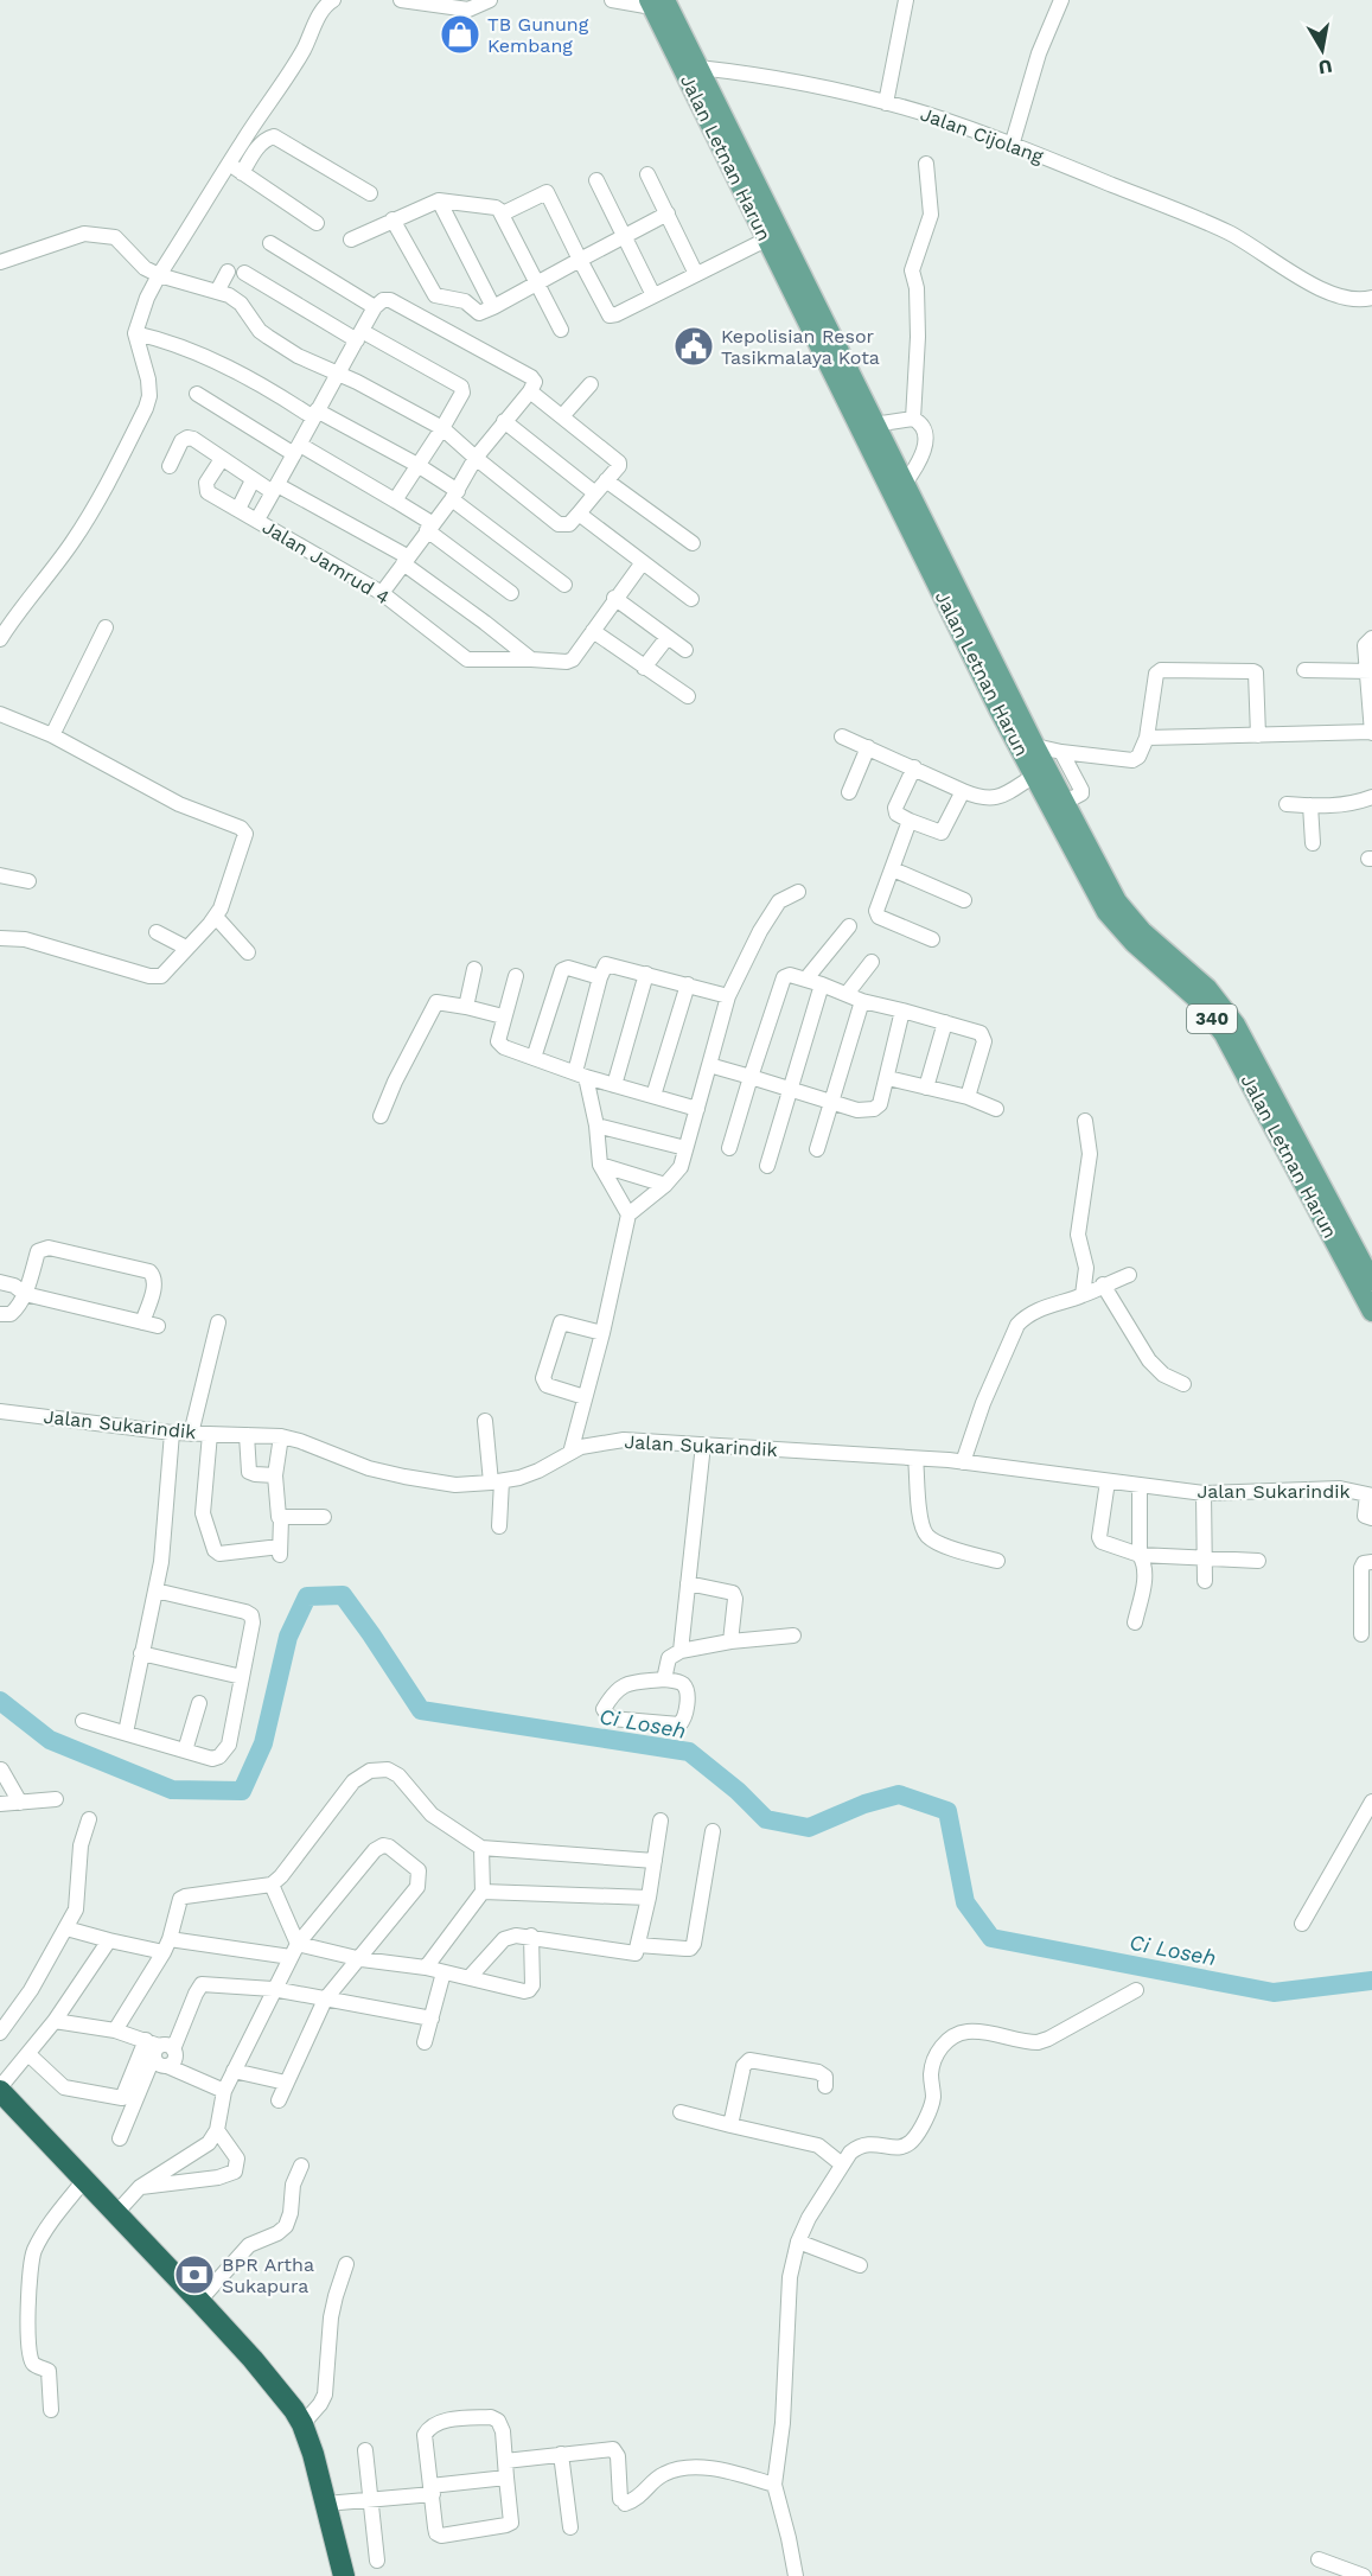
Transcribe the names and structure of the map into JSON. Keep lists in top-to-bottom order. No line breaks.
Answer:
{"streets":{"main road":["Jalan Letnan Harun","340"],"street":["Jalan Cijolang","Jalan Jamrud 4","Jalan Sukarindik"]},"crossings":[["Jalan Cijolang","Jalan Letnan Harun"]],"water":["Ci Loseh"],"places":{"shop":["TB Gunung Kembang"],"public building":["Kepolisian Resor Tasikmalaya Kota"],"bank":["BPR Artha Sukapura"]},"north":"bottom"}
